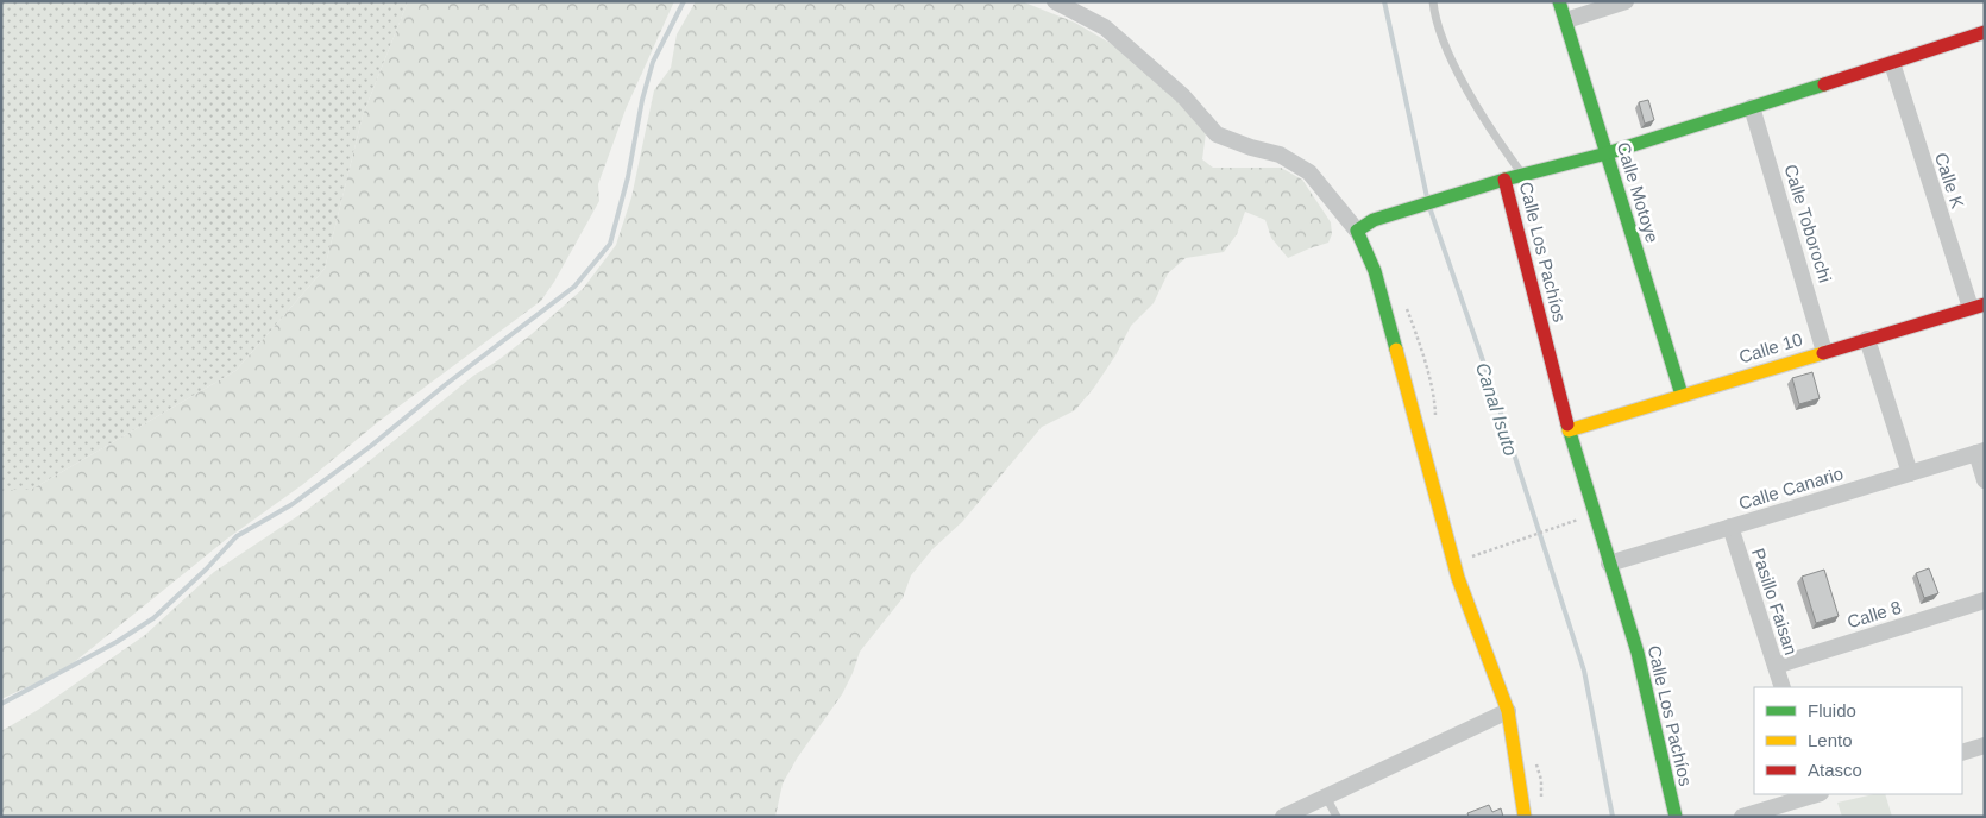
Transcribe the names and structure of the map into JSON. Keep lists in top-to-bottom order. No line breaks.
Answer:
{"streets":{"street":["Calle K","Calle Motoye","Calle Toborochi","Calle Los Pachíos","Calle 10","Calle Canario","Pasillo Faisan","Calle 8"]},"crossings":[["Calle K","Calle Los Pachíos"],["Calle K","Calle 10"],["Calle Motoye","Calle Los Pachíos"],["Calle Motoye","Calle 10"],["Calle Toborochi","Calle Los Pachíos"],["Calle Toborochi","Calle 10"],["Calle Los Pachíos","Calle 10"],["Calle Los Pachíos","Calle Canario"],["Calle Canario","Pasillo Faisan"],["Pasillo Faisan","Calle 8"]],"water":["Canal Isuto"],"legend":["Fluido","Lento","Atasco"]}
